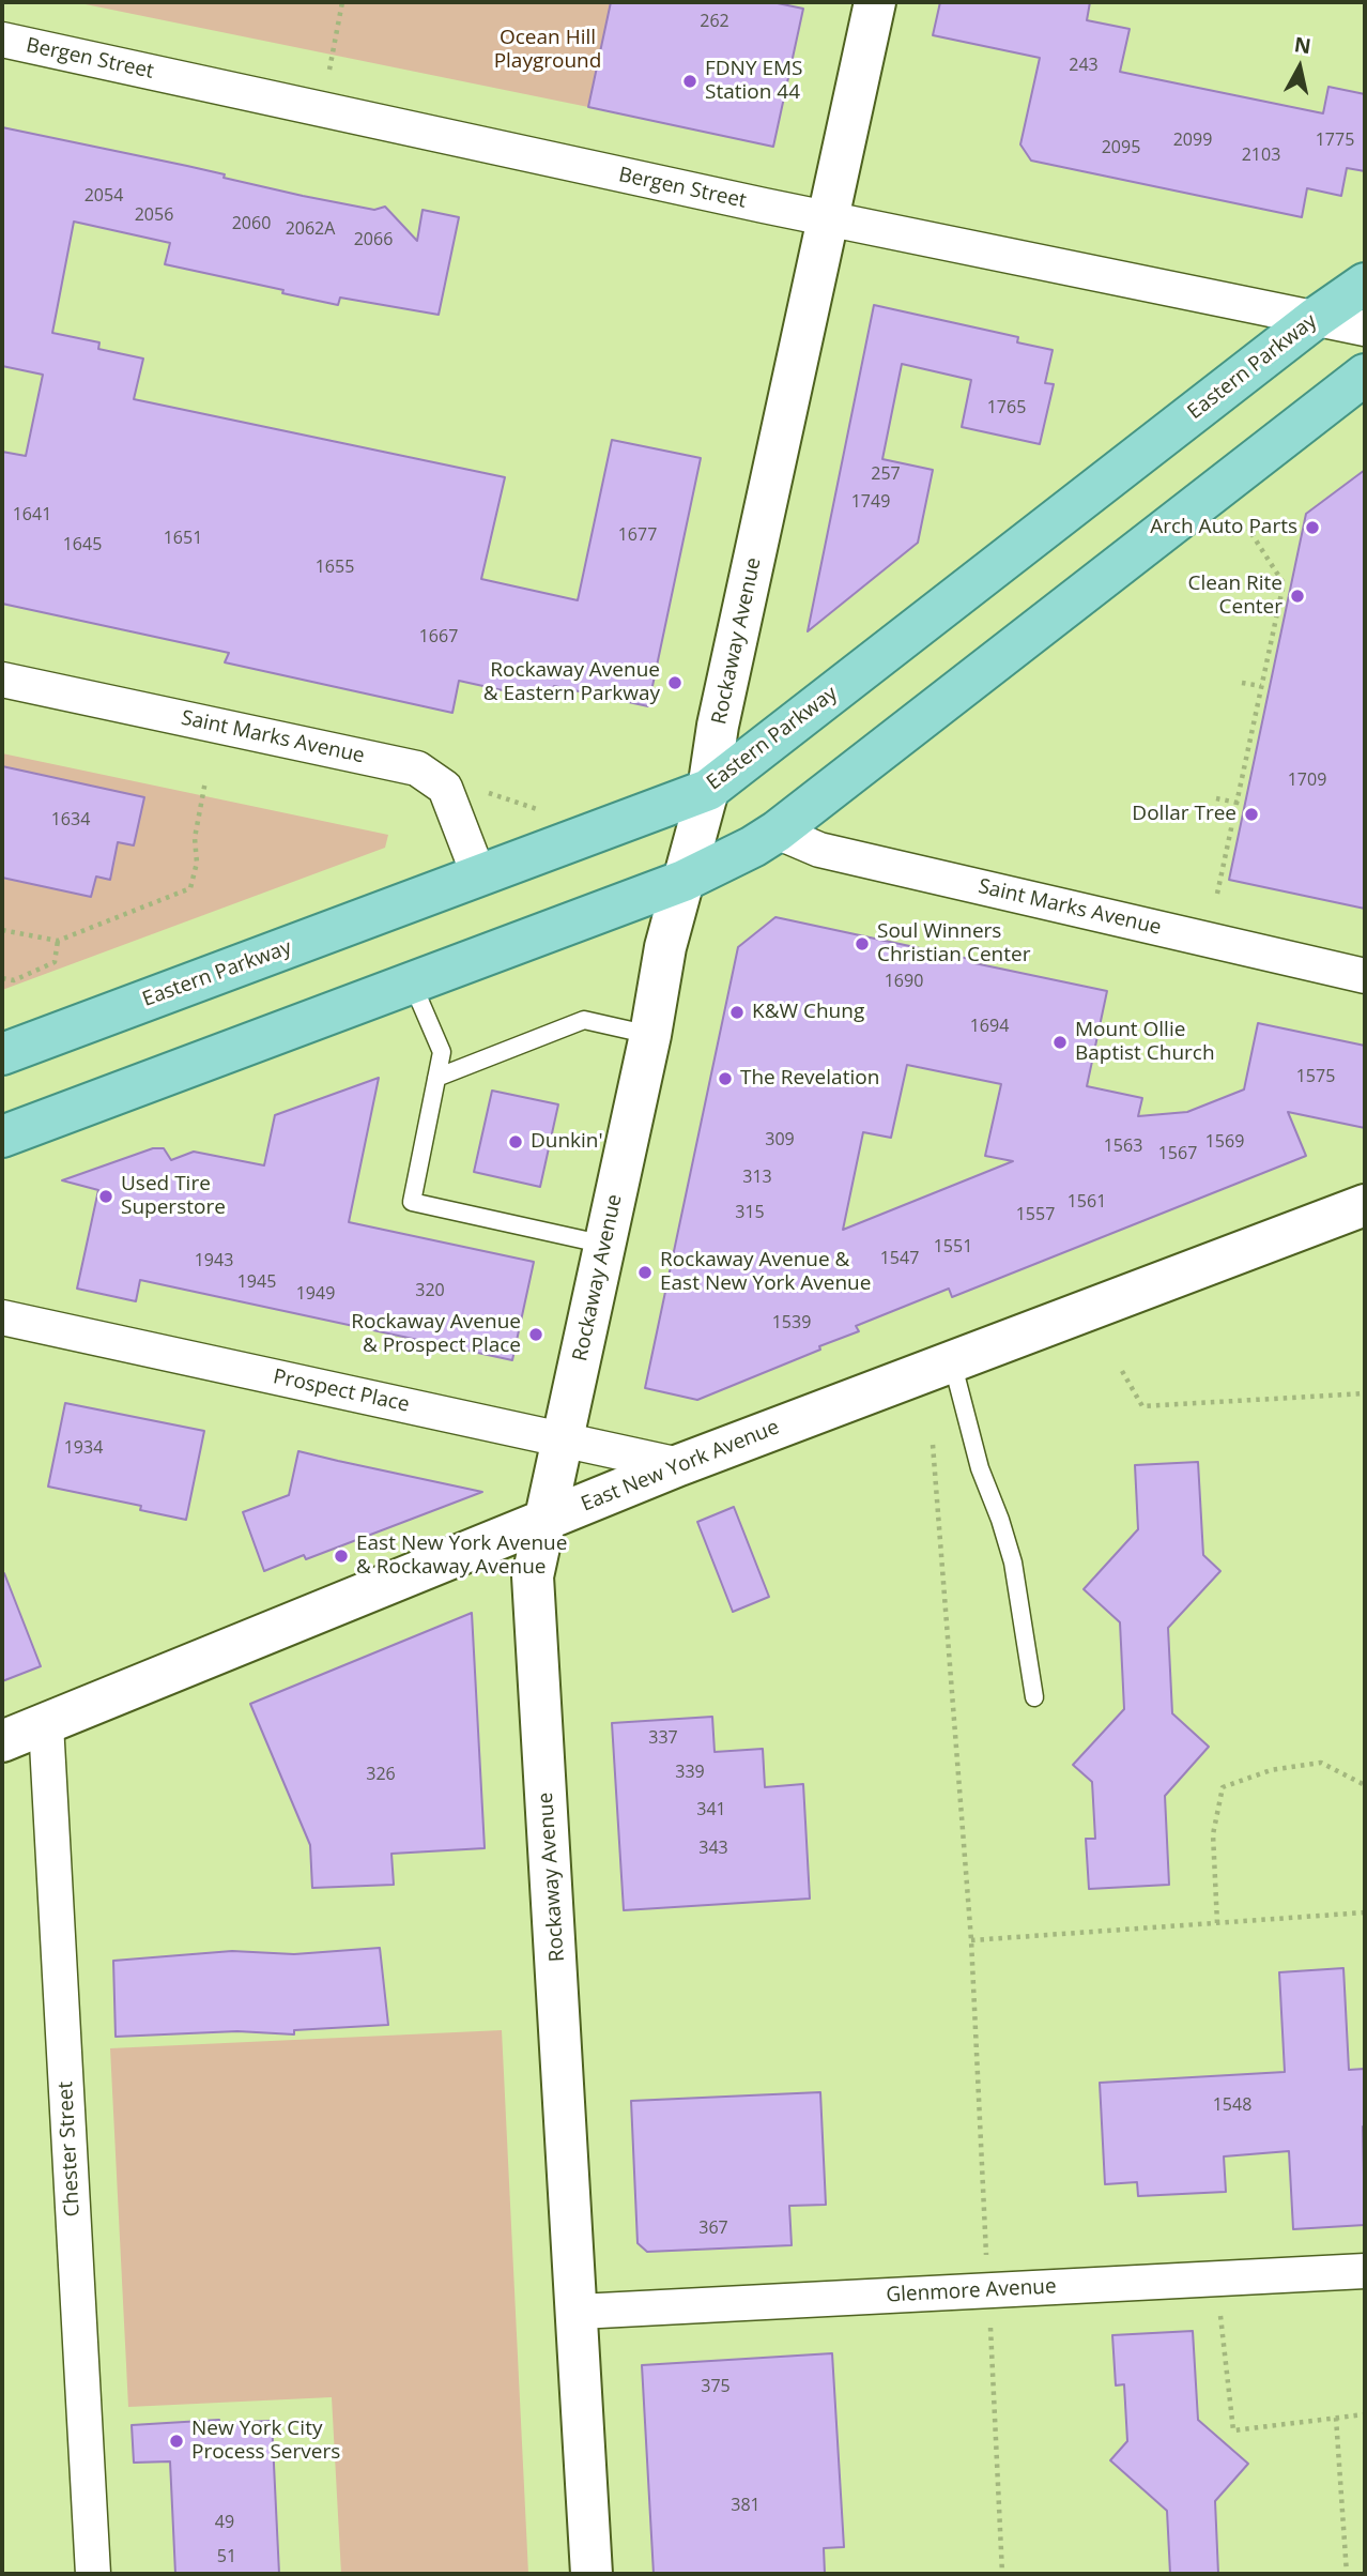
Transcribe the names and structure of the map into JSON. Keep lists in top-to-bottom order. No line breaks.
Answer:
{"streets":{"main road":["Eastern Parkway","Rockaway Avenue","East New York Avenue"],"street":["Bergen Street","Saint Marks Avenue","Prospect Place","Chester Street","Glenmore Avenue"]},"crossings":[["Bergen Street","Eastern Parkway"],["Bergen Street","Rockaway Avenue"],["Eastern Parkway","Rockaway Avenue"],["Eastern Parkway","Saint Marks Avenue"],["Rockaway Avenue","Prospect Place"],["Rockaway Avenue","East New York Avenue"],["Rockaway Avenue","Glenmore Avenue"],["Prospect Place","East New York Avenue"],["East New York Avenue","Chester Street"]],"parks":["Ocean Hill Playground"],"places":["FDNY EMS Station 44","Arch Auto Parts","Clean Rite Center","Rockaway Avenue & Eastern Parkway","Dollar Tree","Soul Winners Christian Center","K&W Chung","Mount Ollie Baptist Church","The Revelation","Dunkin'","Used Tire Superstore","Rockaway Avenue & East New York Avenue","Rockaway Avenue & Prospect Place","East New York Avenue & Rockaway Avenue","New York City Process Servers"],"house_numbers":["262","243","2099","1775","2095","2103","2054","2056","2060","2062A","2066","1765","257","1749","1641","1677","1651","1645","1655","1667","1709","1634","1690","1694","1575","309","1569","1563","1567","313","1561","315","1557","1551","1547","1943","1945","320","1949","1539","1934","337","339","326","341","343","1548","367","375","381","49","51"],"north":"top"}
